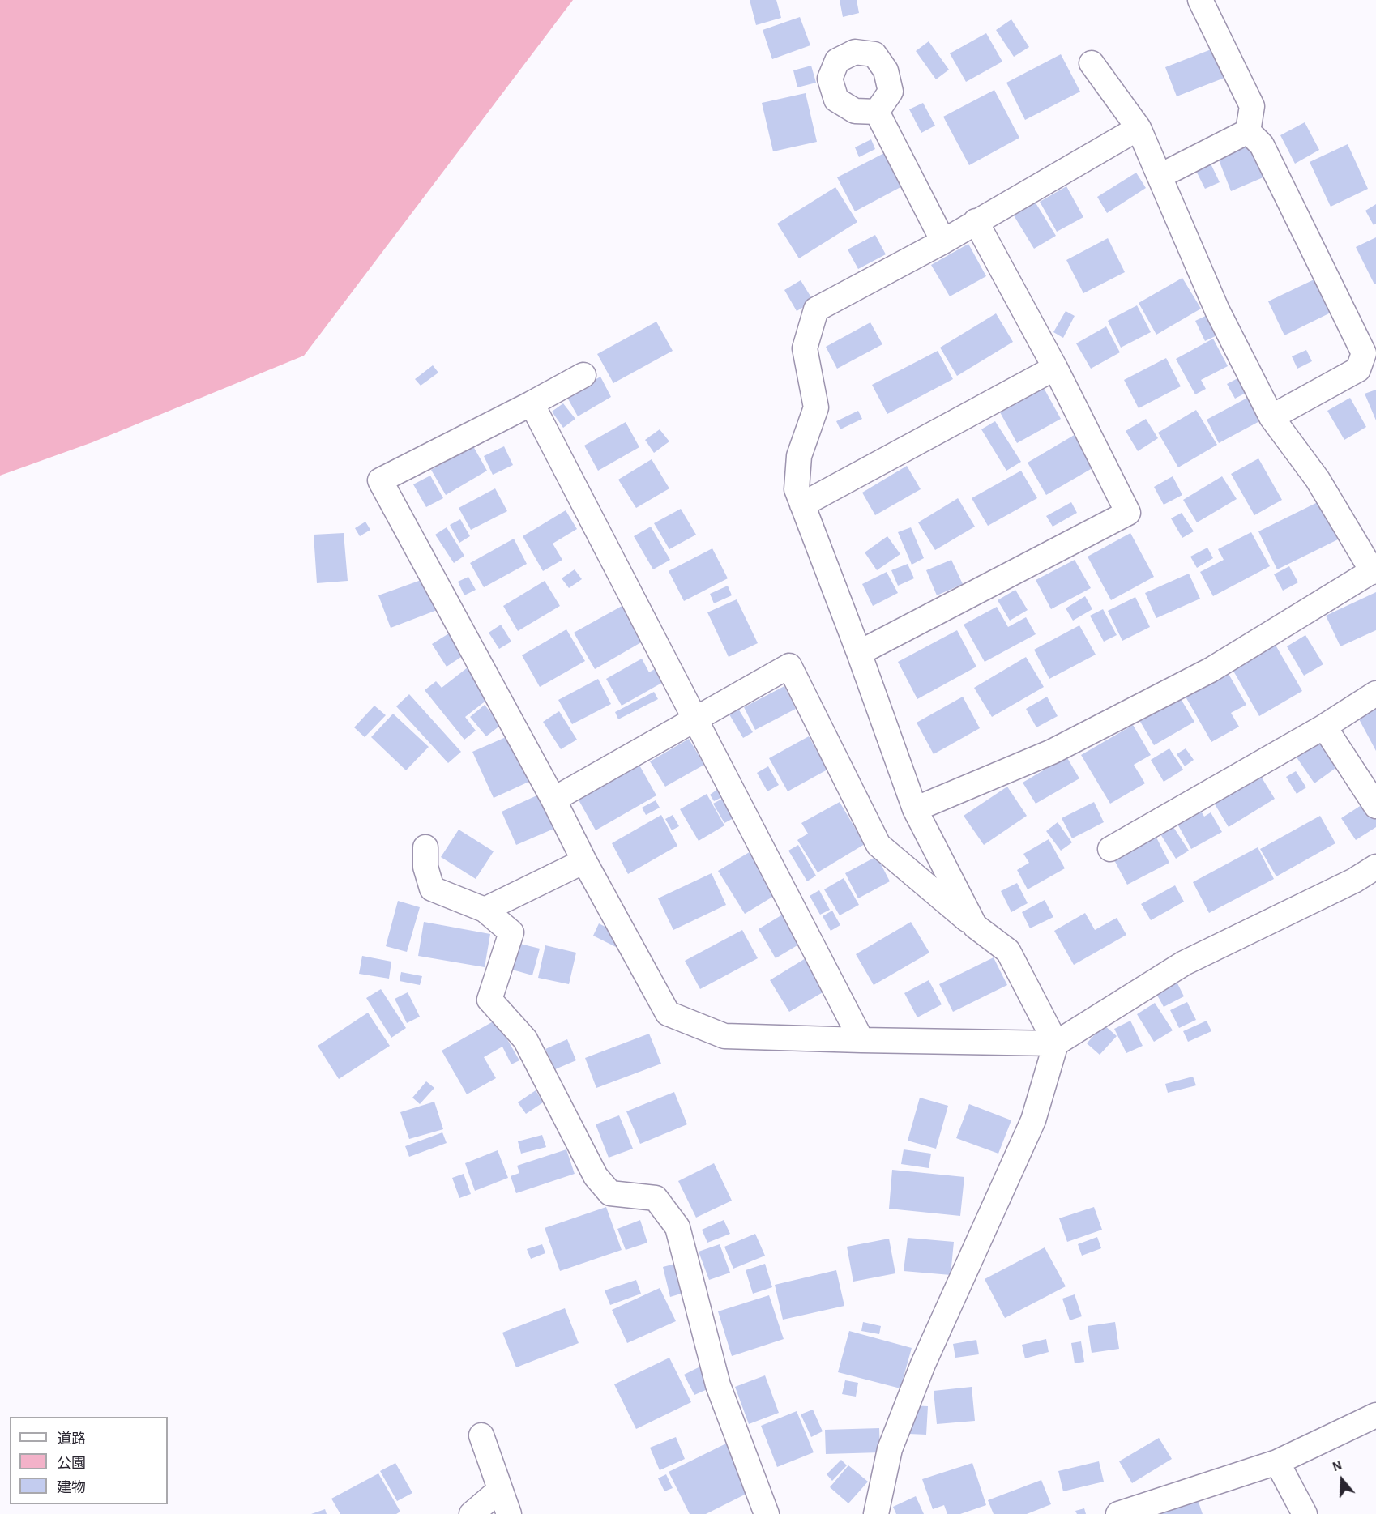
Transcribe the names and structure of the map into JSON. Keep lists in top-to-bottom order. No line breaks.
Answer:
{"legend":["道路","公園","建物"],"north":"top"}
